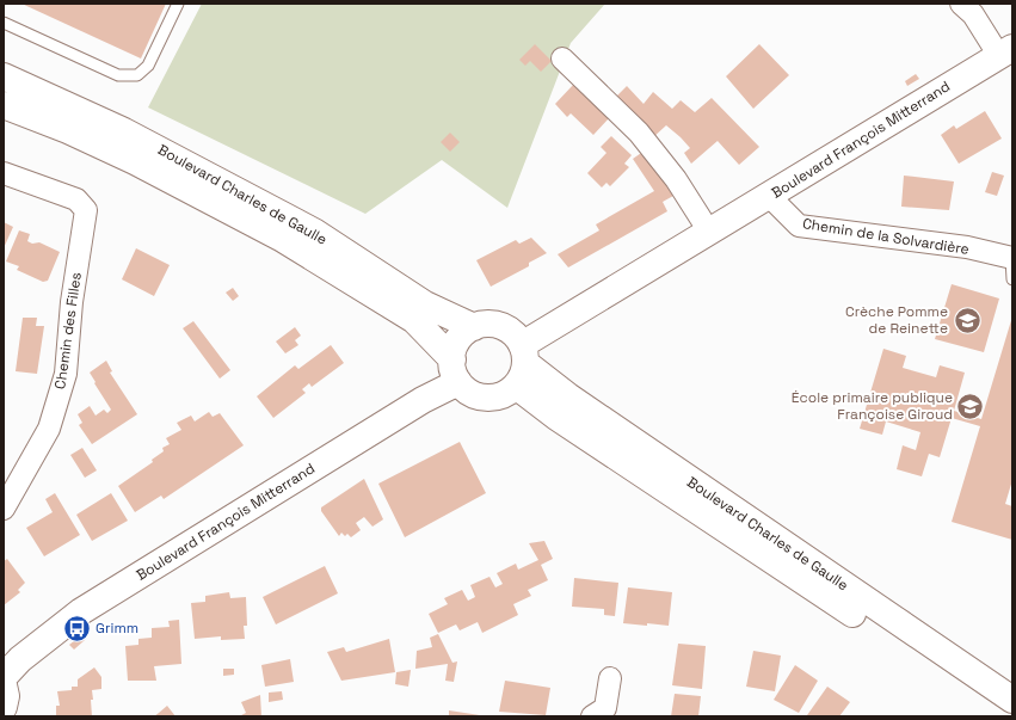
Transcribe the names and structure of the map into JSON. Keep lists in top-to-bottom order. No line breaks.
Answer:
{"streets":{"street":["Boulevard François Mitterrand","Boulevard Charles de Gaulle","Chemin de la Solvardière","Chemin des Filles"]},"crossings":[["Boulevard François Mitterrand","Boulevard Charles de Gaulle"],["Boulevard François Mitterrand","Chemin de la Solvardière"]],"places":{"school or university":["Crèche Pomme de Reinette","École primaire publique Françoise Giroud"],"bus stop":["Grimm"]}}
